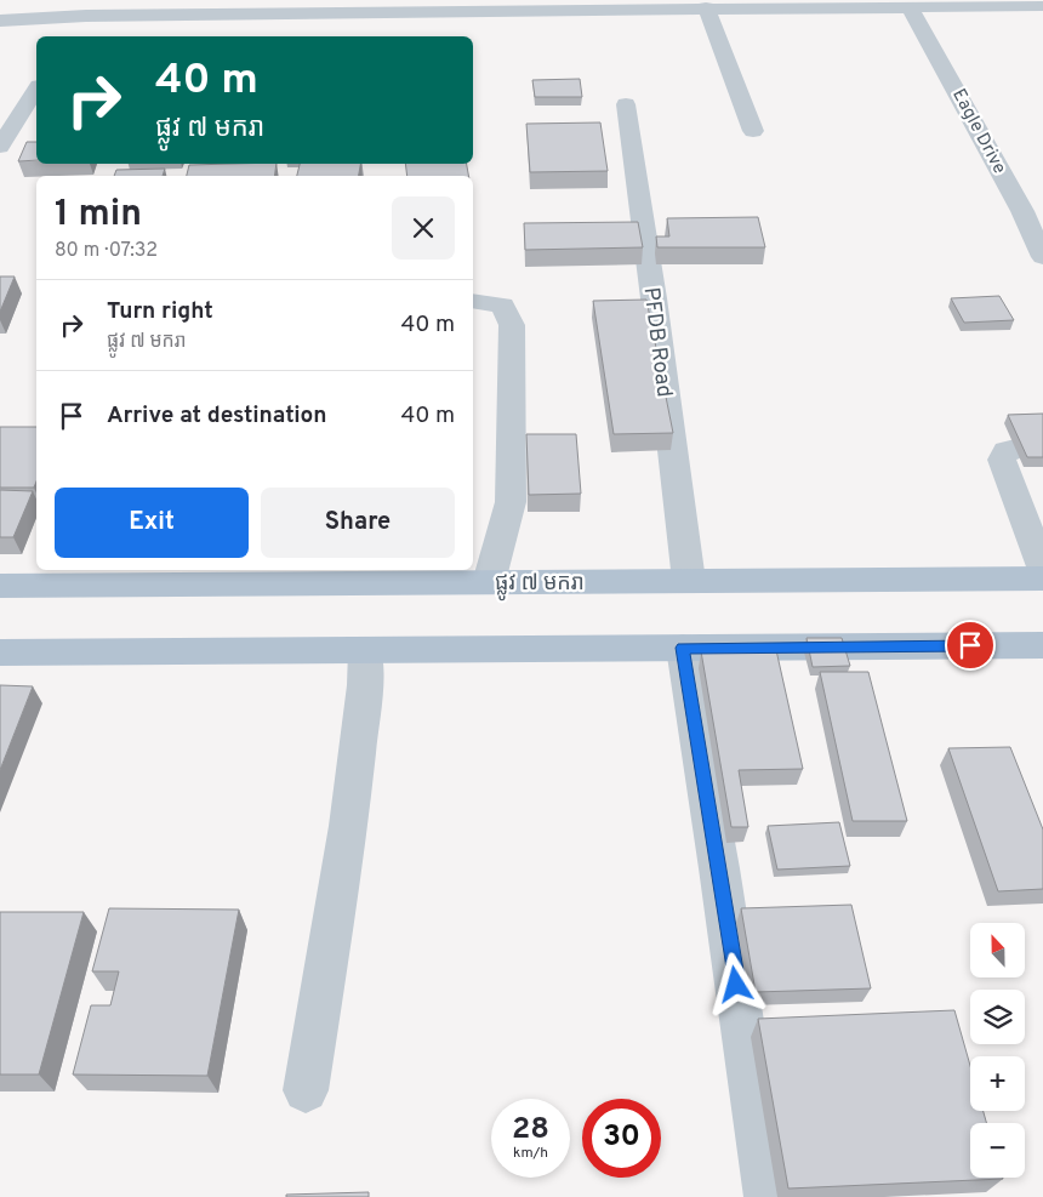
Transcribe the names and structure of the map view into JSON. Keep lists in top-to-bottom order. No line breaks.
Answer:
{"streets":{"main road":["ផ្លូវ ៧ មករា"],"street":["Eagle Drive","PFDB Road"]},"crossings":[["PFDB Road","ផ្លូវ ៧ មករា"]],"north":"top","page":{"turn":["40 m","ផ្លូវ ៧ មករា"],"heading":["1 min","80 m · 07:32"],"list":[{"name":"Turn right","note":"ផ្លូវ ៧ មករា","value":"40 m"},{"name":"Arrive at destination","value":"40 m"}],"buttons":["Exit","Share"],"map_buttons":["+","−"],"speed":"28 km/h","limit":"30"}}
